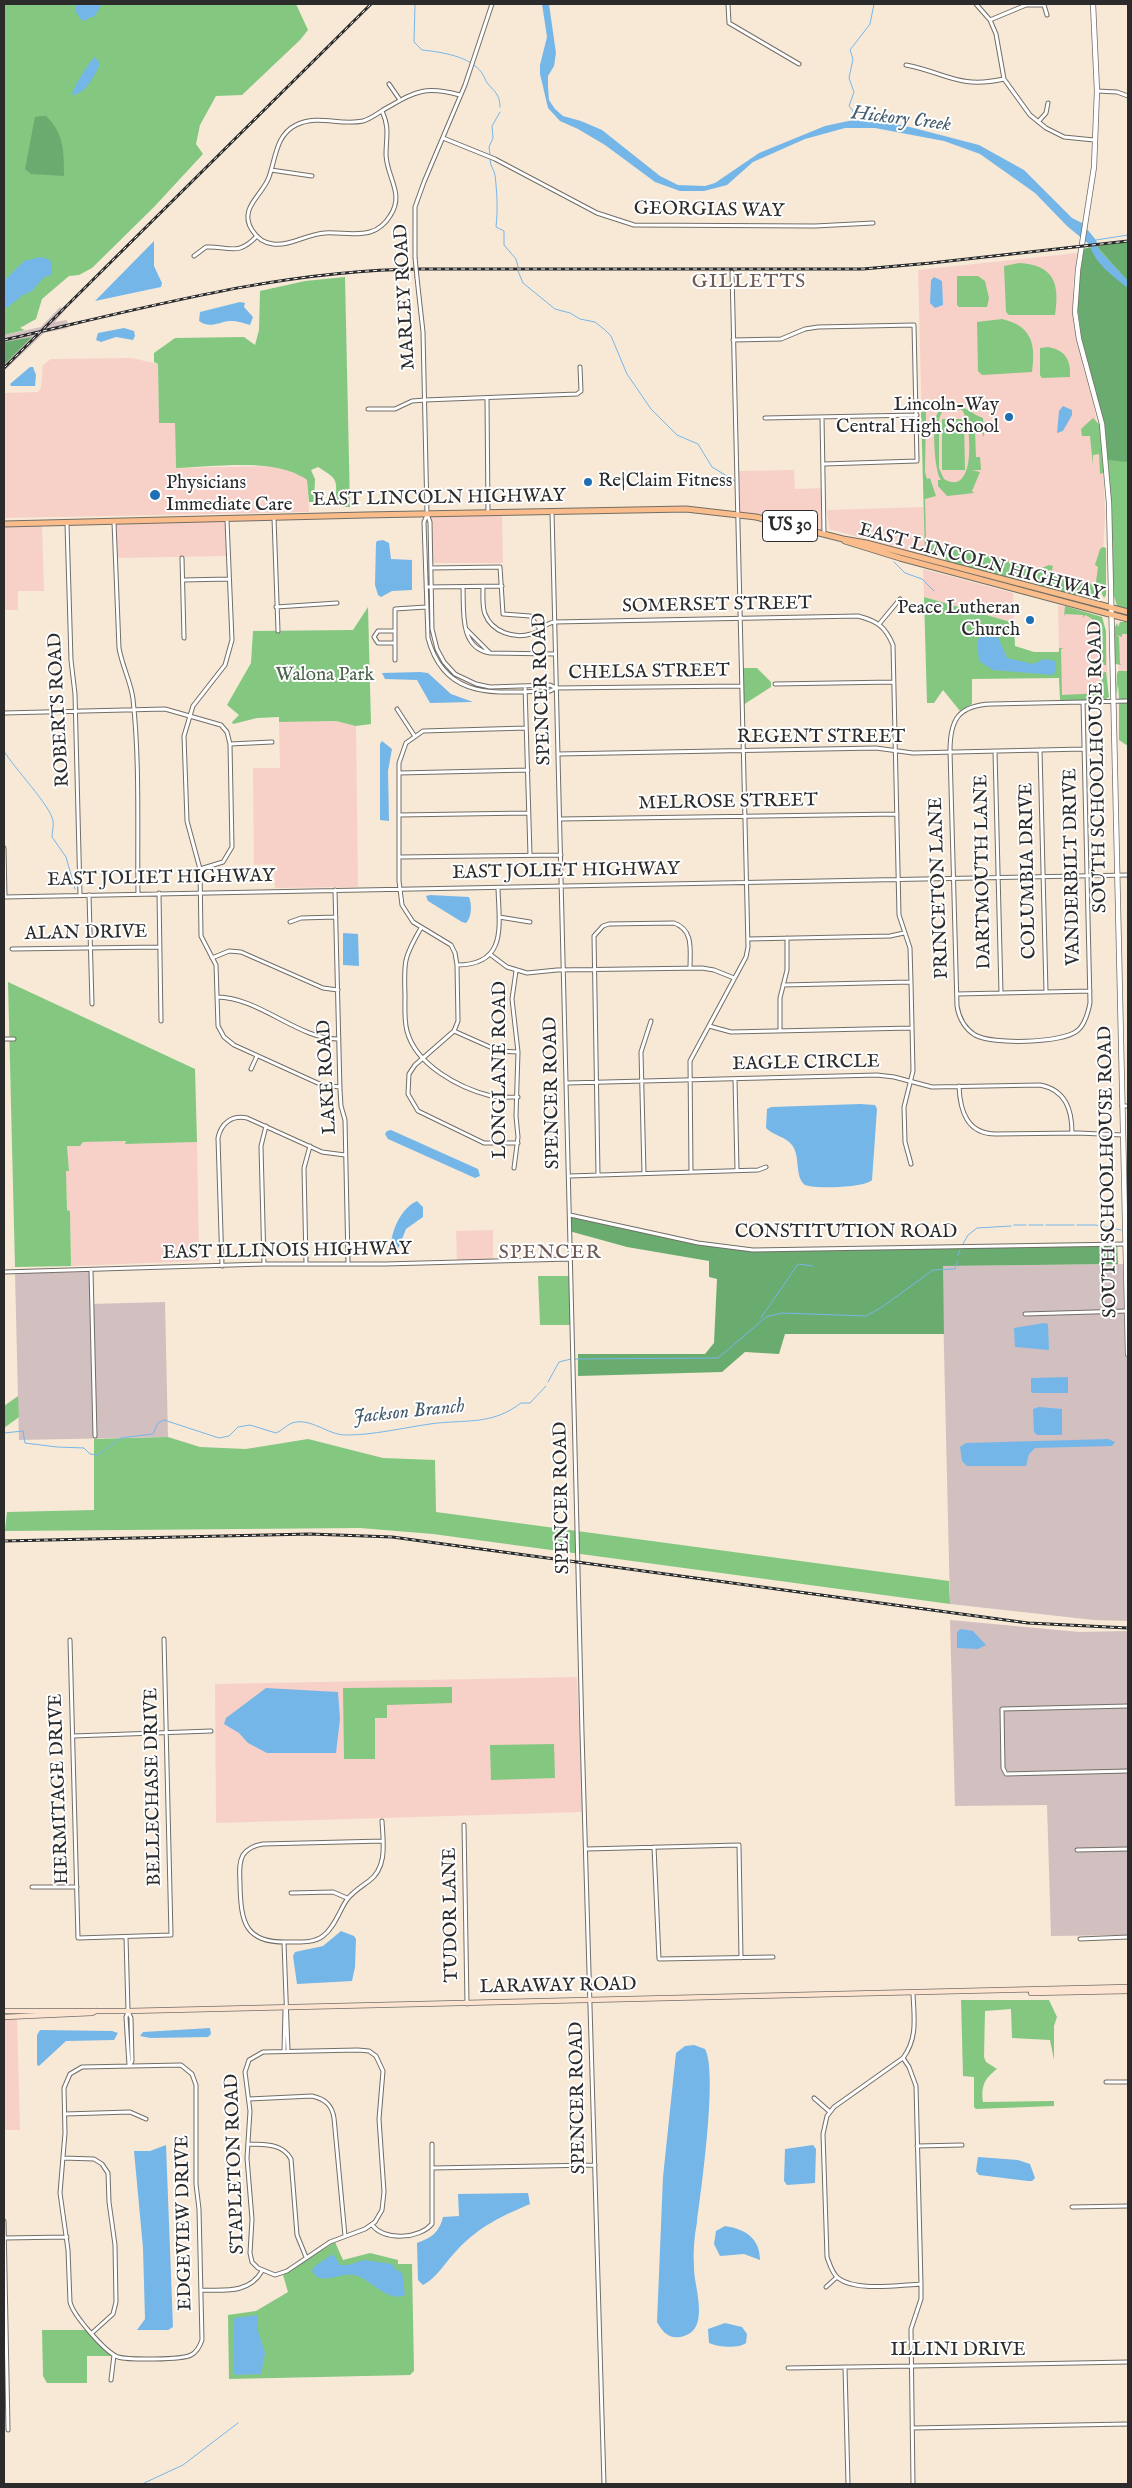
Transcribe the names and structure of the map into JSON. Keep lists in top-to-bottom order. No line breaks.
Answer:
{"streets":{"main road":["EAST LINCOLN HIGHWAY","US 30","LARAWAY ROAD"],"street":["GEORGIAS WAY","MARLEY ROAD","SOMERSET STREET","CHELSA STREET","SPENCER ROAD","ROBERTS ROAD","REGENT STREET","SOUTH SCHOOLHOUSE ROAD","MELROSE STREET","VANDERBILT DRIVE","COLUMBIA DRIVE","EAST JOLIET HIGHWAY","DARTMOUTH LANE","PRINCETON LANE","ALAN DRIVE","EAGLE CIRCLE","LONGLANE ROAD","LAKE ROAD","CONSTITUTION ROAD","EAST ILLINOIS HIGHWAY","BELLECHASE DRIVE","HERMITAGE DRIVE","TUDOR LANE","STAPLETON ROAD","EDGEVIEW DRIVE","ILLINI DRIVE"]},"crossings":[["GEORGIAS WAY","MARLEY ROAD"],["MARLEY ROAD","EAST LINCOLN HIGHWAY"],["EAST LINCOLN HIGHWAY","US 30"],["EAST LINCOLN HIGHWAY","SPENCER ROAD"],["EAST LINCOLN HIGHWAY","ROBERTS ROAD"],["EAST LINCOLN HIGHWAY","SOUTH SCHOOLHOUSE ROAD"],["US 30","SOUTH SCHOOLHOUSE ROAD"],["SOMERSET STREET","SPENCER ROAD"],["CHELSA STREET","SPENCER ROAD"],["SPENCER ROAD","REGENT STREET"],["SPENCER ROAD","MELROSE STREET"],["SPENCER ROAD","EAST JOLIET HIGHWAY"],["SPENCER ROAD","EAGLE CIRCLE"],["SPENCER ROAD","CONSTITUTION ROAD"],["SPENCER ROAD","EAST ILLINOIS HIGHWAY"],["SPENCER ROAD","LARAWAY ROAD"],["ROBERTS ROAD","EAST JOLIET HIGHWAY"],["REGENT STREET","VANDERBILT DRIVE"],["REGENT STREET","COLUMBIA DRIVE"],["REGENT STREET","DARTMOUTH LANE"],["REGENT STREET","PRINCETON LANE"],["SOUTH SCHOOLHOUSE ROAD","EAST JOLIET HIGHWAY"],["SOUTH SCHOOLHOUSE ROAD","PRINCETON LANE"],["SOUTH SCHOOLHOUSE ROAD","CONSTITUTION ROAD"],["VANDERBILT DRIVE","EAST JOLIET HIGHWAY"],["VANDERBILT DRIVE","PRINCETON LANE"],["COLUMBIA DRIVE","EAST JOLIET HIGHWAY"],["EAST JOLIET HIGHWAY","DARTMOUTH LANE"],["EAST JOLIET HIGHWAY","PRINCETON LANE"],["EAST JOLIET HIGHWAY","LAKE ROAD"],["LAKE ROAD","EAST ILLINOIS HIGHWAY"],["BELLECHASE DRIVE","HERMITAGE DRIVE"],["TUDOR LANE","LARAWAY ROAD"]],"districts":["GILLETTS","SPENCER"],"water":["Hickory Creek","Jackson Branch"],"parks":["Walona Park"],"places":["Lincoln-Way Central High School","Re|Claim Fitness","Physicians Immediate Care","Peace Lutheran Church"]}
